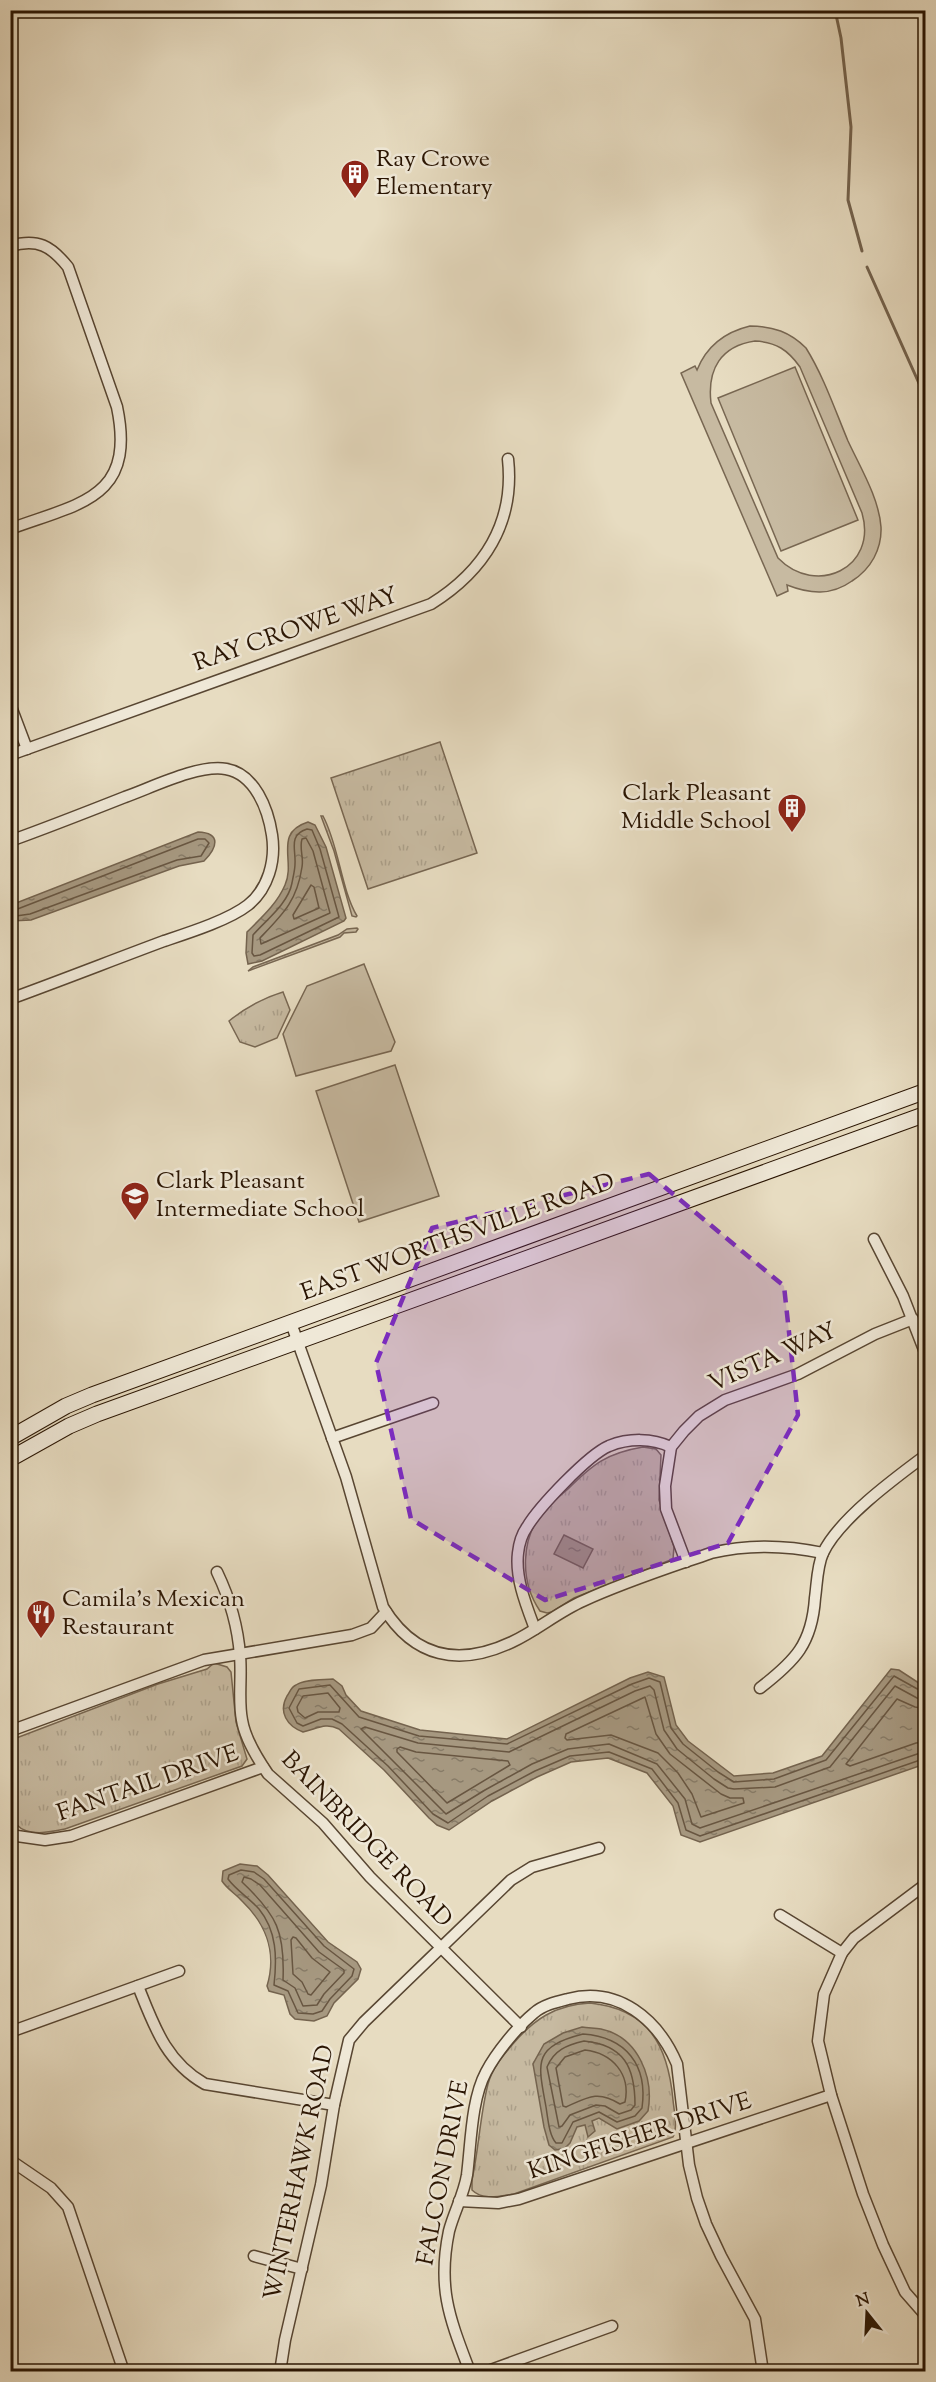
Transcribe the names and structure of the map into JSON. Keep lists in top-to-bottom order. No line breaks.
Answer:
{"streets":{"main road":["EAST WORTHSVILLE ROAD"],"street":["RAY CROWE WAY","VISTA WAY","FANTAIL DRIVE","BAINBRIDGE ROAD","KINGFISHER DRIVE","WINTERHAWK ROAD","FALCON DRIVE"]},"crossings":[["FANTAIL DRIVE","BAINBRIDGE ROAD"],["BAINBRIDGE ROAD","WINTERHAWK ROAD"],["BAINBRIDGE ROAD","FALCON DRIVE"],["KINGFISHER DRIVE","FALCON DRIVE"]],"places":{"building":["Ray Crowe Elementary","Clark Pleasant Middle School"],"school or university":["Clark Pleasant Intermediate School"],"restaurant":["Camila's Mexican Restaurant"]},"north":"top"}
